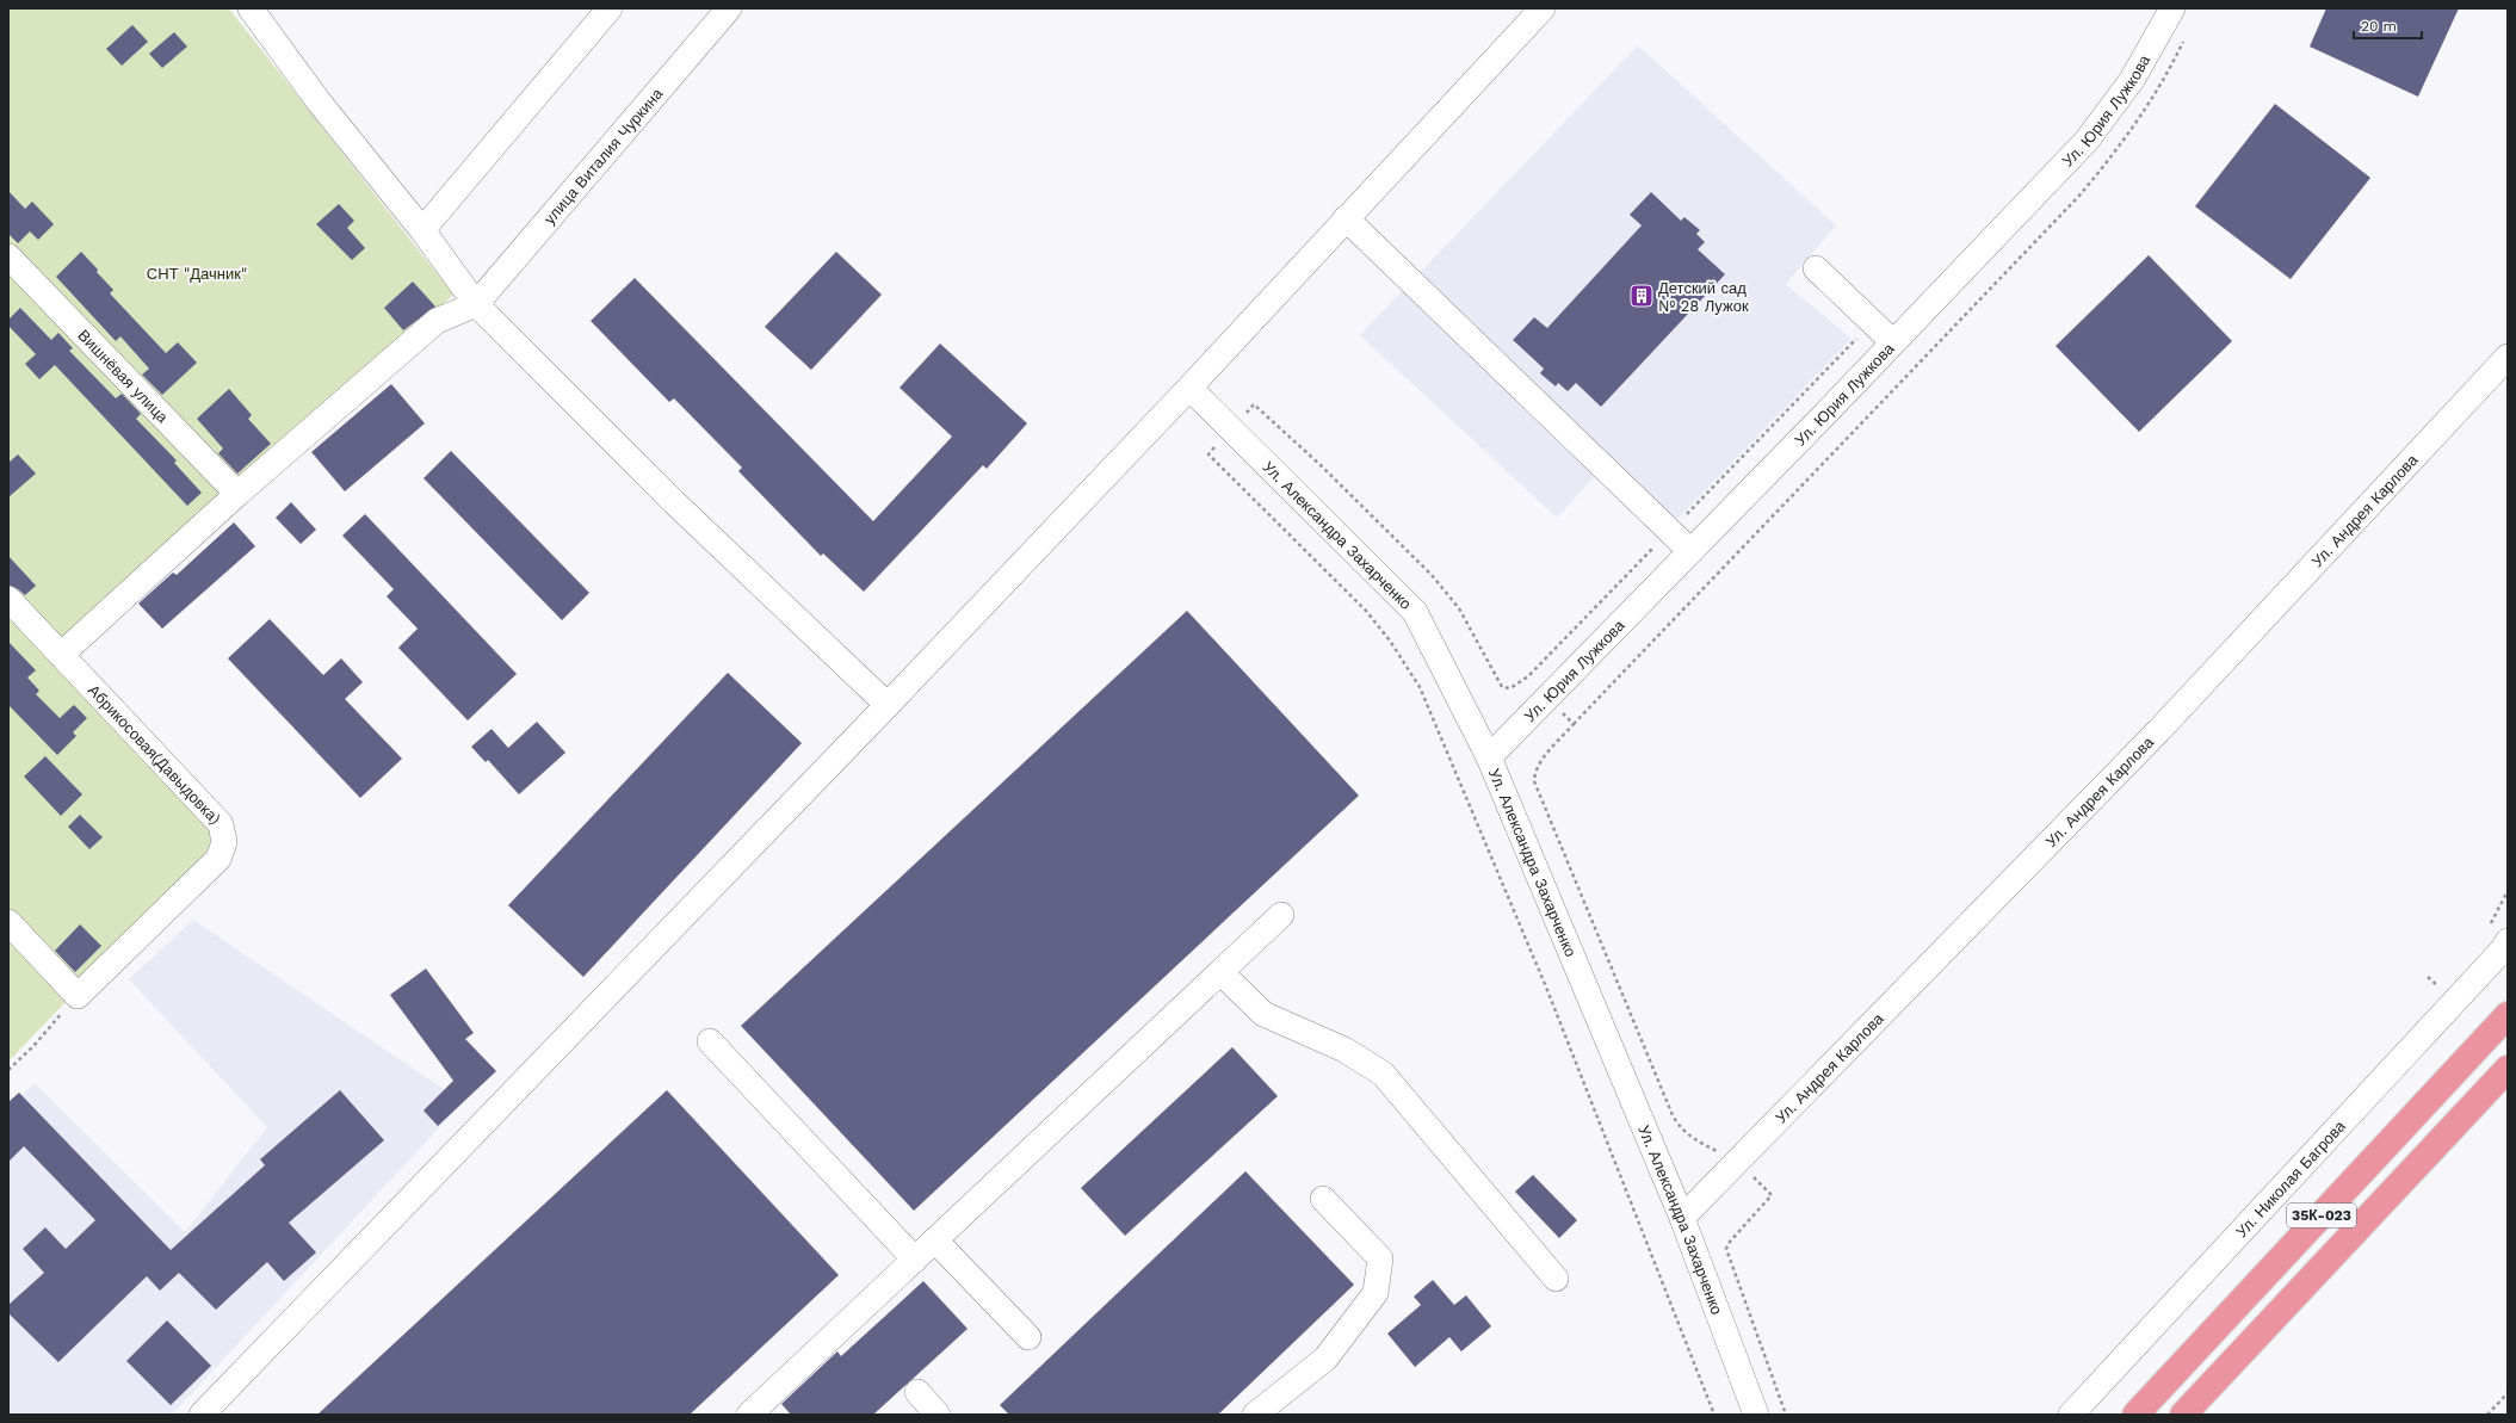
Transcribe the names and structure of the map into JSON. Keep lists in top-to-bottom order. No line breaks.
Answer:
{"streets":{"main road":["35К-023"],"street":["Ул. Юрия Лужкова","улица Виталия Чуркина","Вишнёвая улица","Ул. Андрея Карлова","Ул. Александра Захарченко","Абрикосовая(Давыдовка)","Ул. Николая Багрова"]},"crossings":[["Ул. Юрия Лужкова","Ул. Александра Захарченко"],["Ул. Андрея Карлова","Ул. Александра Захарченко"]],"parks":["СНТ \"Дачник\""],"places":{"building":["Детский сад № 28 Лужок"]},"scale_bar":"20 m"}
